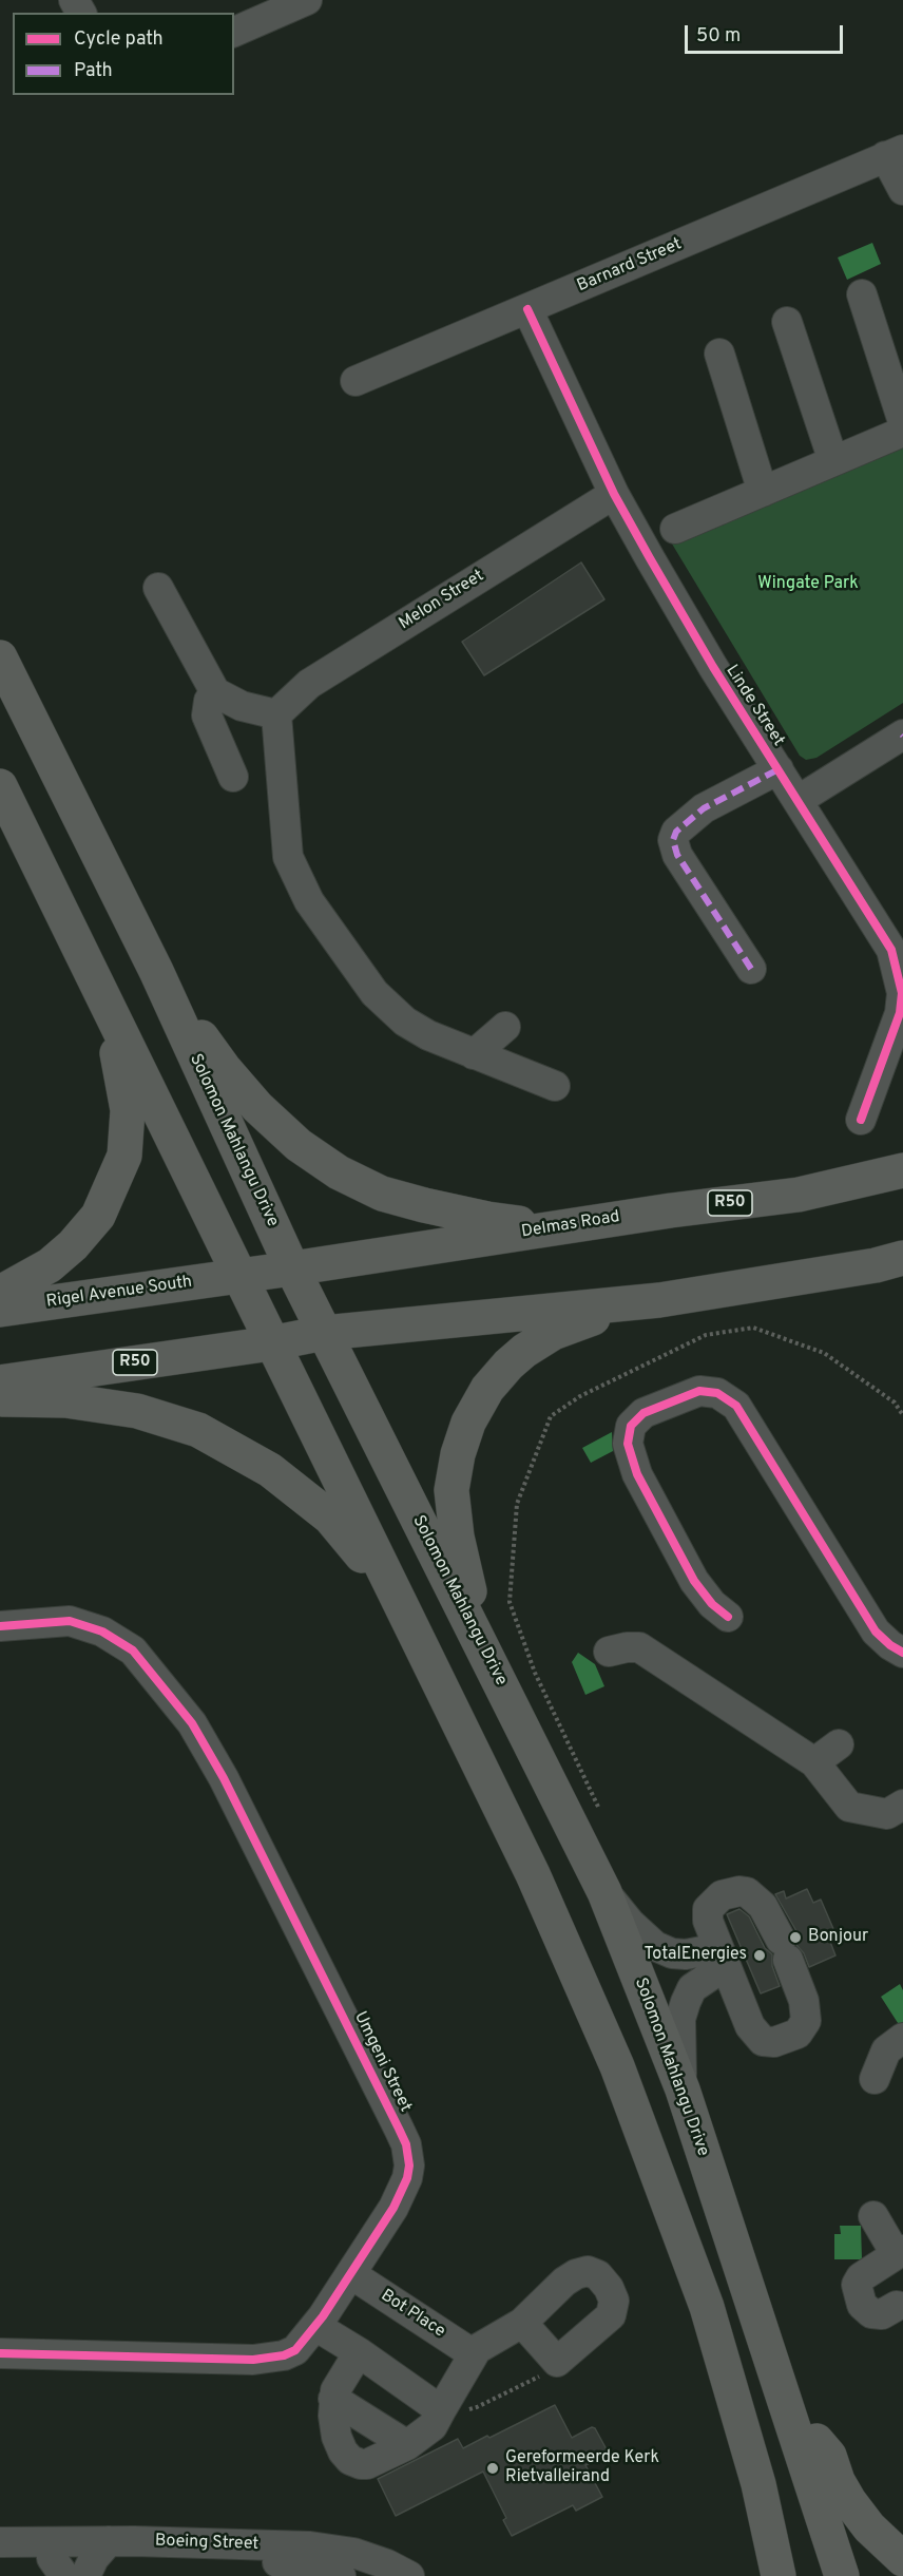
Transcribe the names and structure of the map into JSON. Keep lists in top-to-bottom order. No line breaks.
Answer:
{"streets":{"main road":["Solomon Mahlangu Drive","R50","Delmas Road","Rigel Avenue South"],"street":["Barnard Street","Melon Street","Linde Street","Umgeni Street","Bot Place","Boeing Street"]},"crossings":[["Barnard Street","Linde Street"],["Melon Street","Linde Street"],["Solomon Mahlangu Drive","R50"],["Solomon Mahlangu Drive","Delmas Road"],["Delmas Road","Rigel Avenue South"],["Umgeni Street","Bot Place"]],"parks":["Wingate Park"],"places":["Bonjour","TotalEnergies","Gereformeerde Kerk Rietvalleirand"],"legend":["Cycle path","Path"],"scale_bar":"50 m"}
